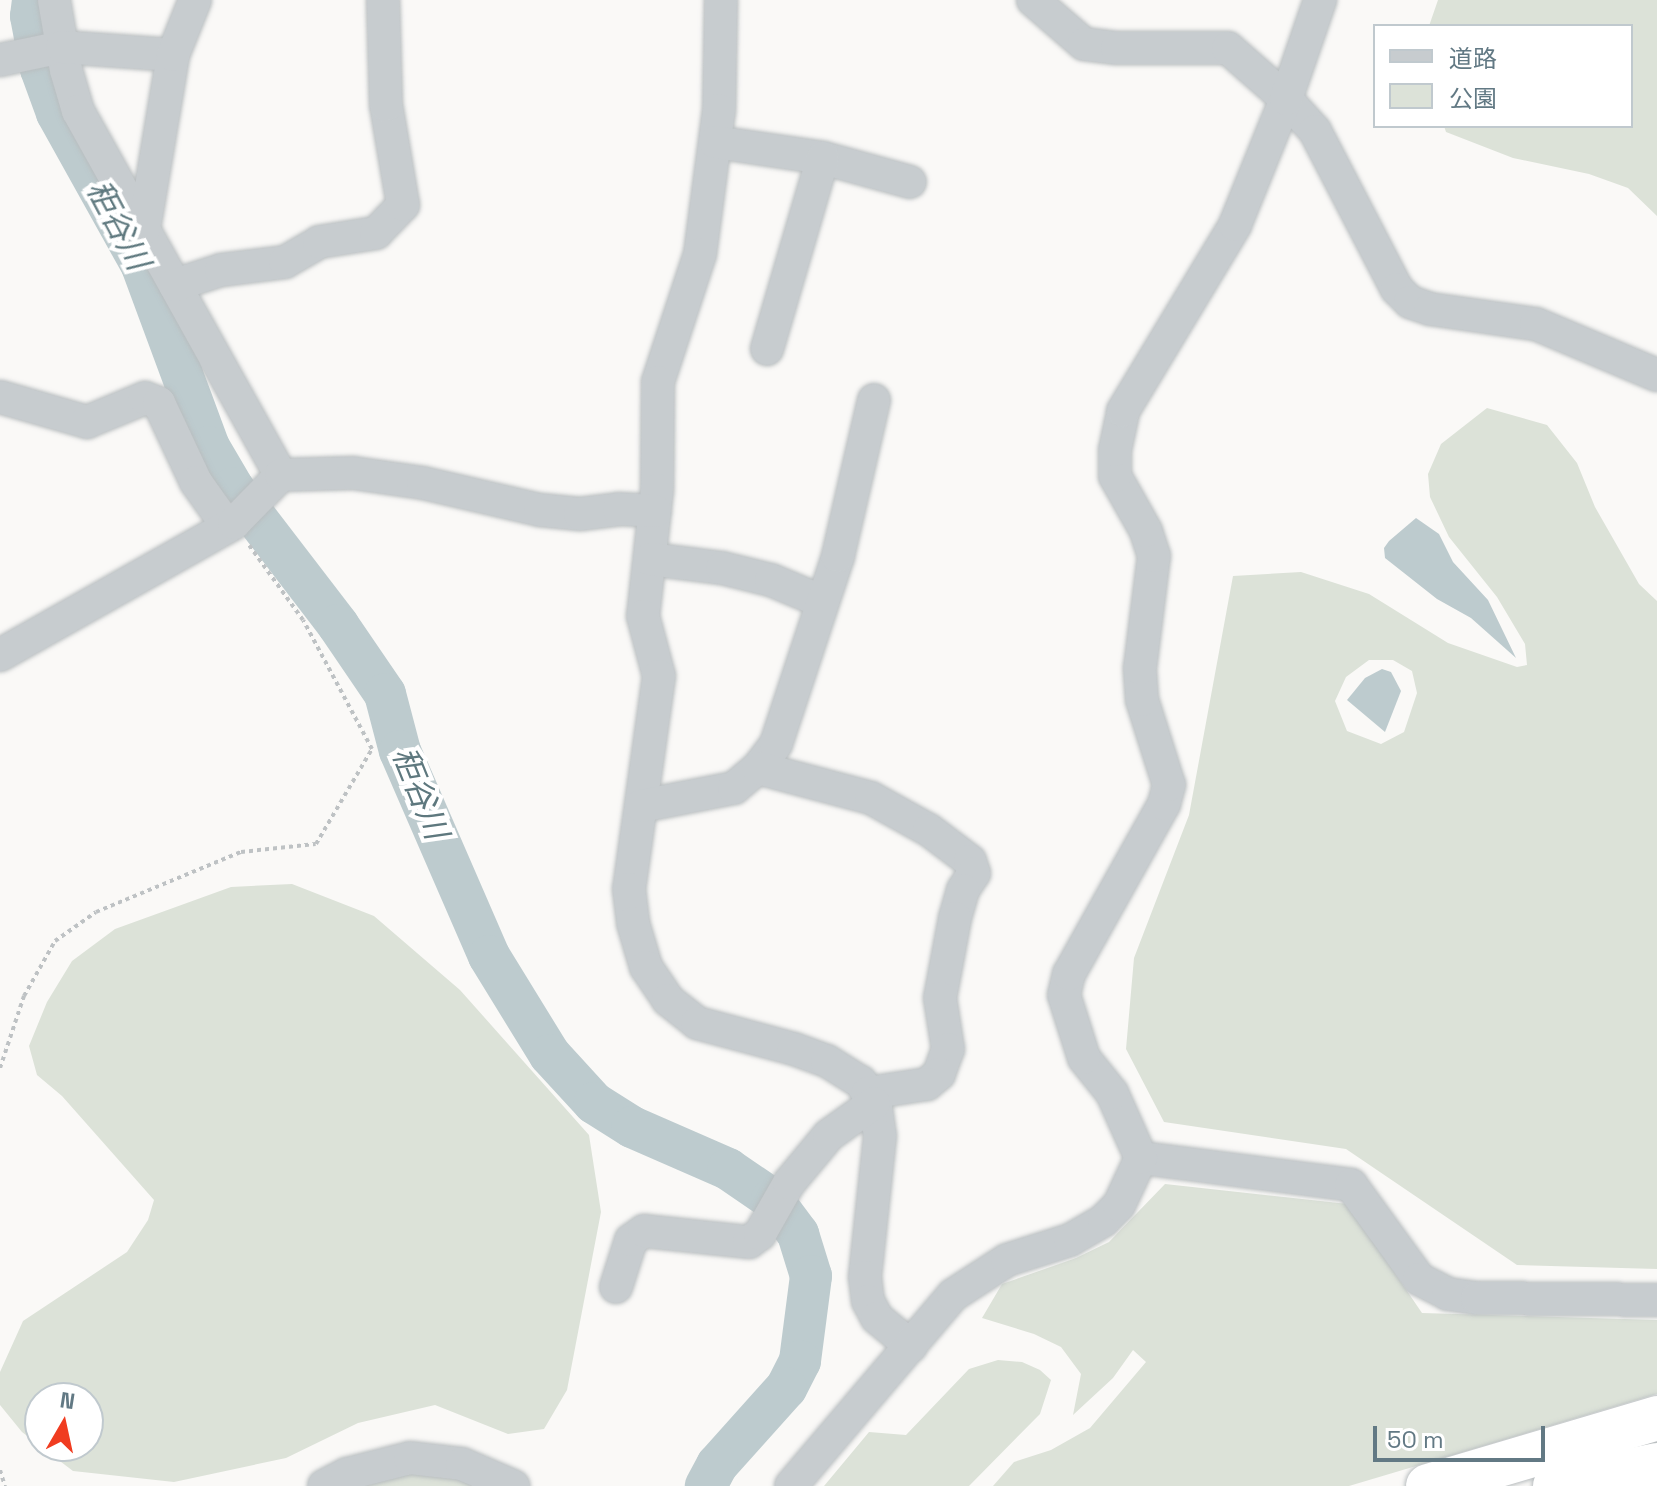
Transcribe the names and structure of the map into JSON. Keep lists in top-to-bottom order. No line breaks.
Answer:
{"water":["秬谷川"],"legend":["道路","公園"],"scale_bar":"50 m","north":"top"}
